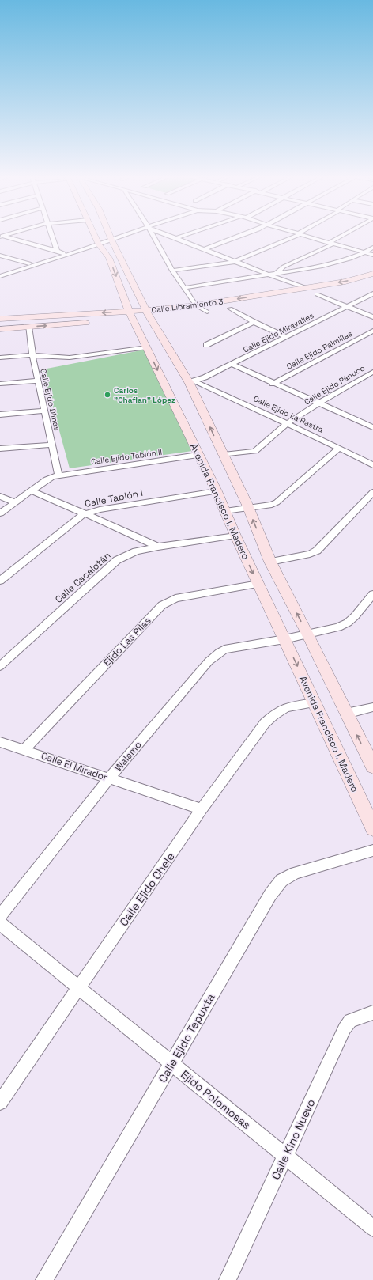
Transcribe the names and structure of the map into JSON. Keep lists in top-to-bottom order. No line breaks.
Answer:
{"streets":{"street":["Calle Libramiento 3","Calle Ejido Miravalles","Calle Ejido Palmillas","Calle Ejido Pánuco","Calle Ejido Dimas","Calle Ejido La Rastra","Calle Ejido Tablón II","Calle Tablón I","Avenida Francisco I. Madero","Calle Cacalotán","Ejido Las Pilas","Walamo","Calle El Mirador","Calle Ejido Chele","Calle Ejido Tepuxta","Ejido Polomosas","Calle Kino Nuevo"]},"crossings":[["Calle Libramiento 3","Avenida Francisco I. Madero"],["Calle Ejido Miravalles","Calle Ejido La Rastra"],["Calle Ejido Pánuco","Calle Ejido La Rastra"],["Calle Ejido Dimas","Calle Ejido Tablón II"],["Calle Ejido Tablón II","Avenida Francisco I. Madero"],["Calle Tablón I","Avenida Francisco I. Madero"],["Avenida Francisco I. Madero","Calle Cacalotán"],["Avenida Francisco I. Madero","Ejido Las Pilas"],["Avenida Francisco I. Madero","Walamo"],["Avenida Francisco I. Madero","Calle Ejido Chele"],["Ejido Las Pilas","Calle El Mirador"],["Walamo","Calle El Mirador"],["Calle El Mirador","Calle Ejido Chele"],["Calle Ejido Chele","Ejido Polomosas"],["Calle Ejido Tepuxta","Ejido Polomosas"],["Ejido Polomosas","Calle Kino Nuevo"]],"places":["Carlos \"Chaflan\" López"]}
